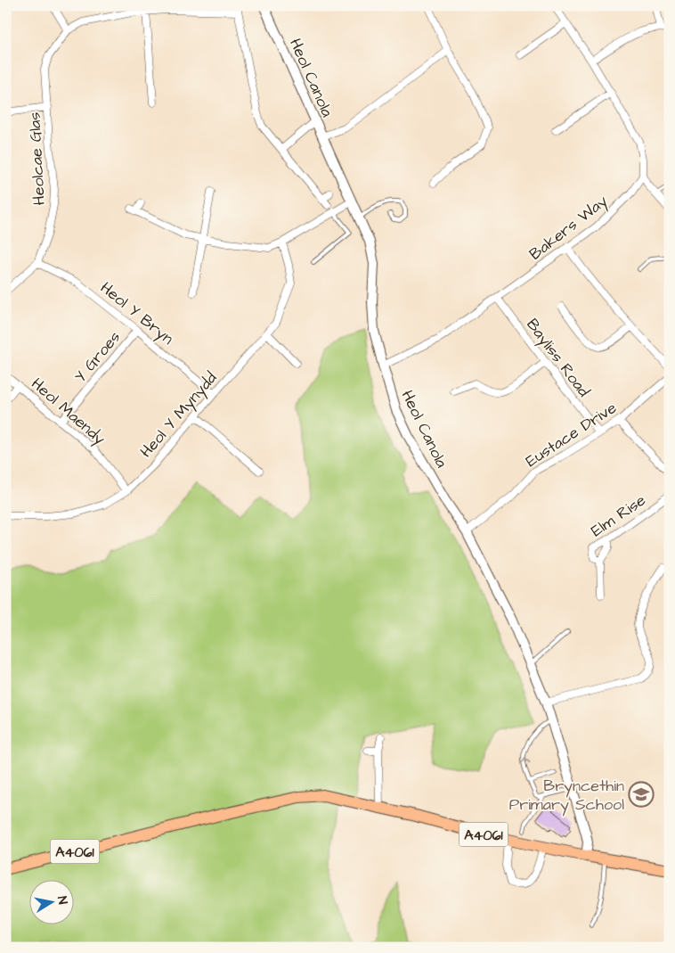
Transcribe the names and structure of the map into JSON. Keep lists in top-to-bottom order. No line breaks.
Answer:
{"streets":{"main road":["A4061"],"street":["Heol Canola","Heolcae Glas","Bakers Way","Heol Y Bryn","Y Groes","Bayliss Road","Heol Maendy","Heol Y Mynydd","Eustace Drive","Elm Rise"]},"crossings":[["Heol Canola","Bakers Way"],["Heol Canola","Eustace Drive"],["Heol Canola","A4061"],["Heolcae Glas","Heol Y Bryn"],["Bakers Way","Bayliss Road"],["Heol Y Bryn","Y Groes"],["Heol Y Bryn","Heol Y Mynydd"],["Y Groes","Heol Maendy"],["Bayliss Road","Eustace Drive"],["Heol Maendy","Heol Y Mynydd"]],"places":{"school or university":["Bryncethin Primary School"]},"north":"right"}
